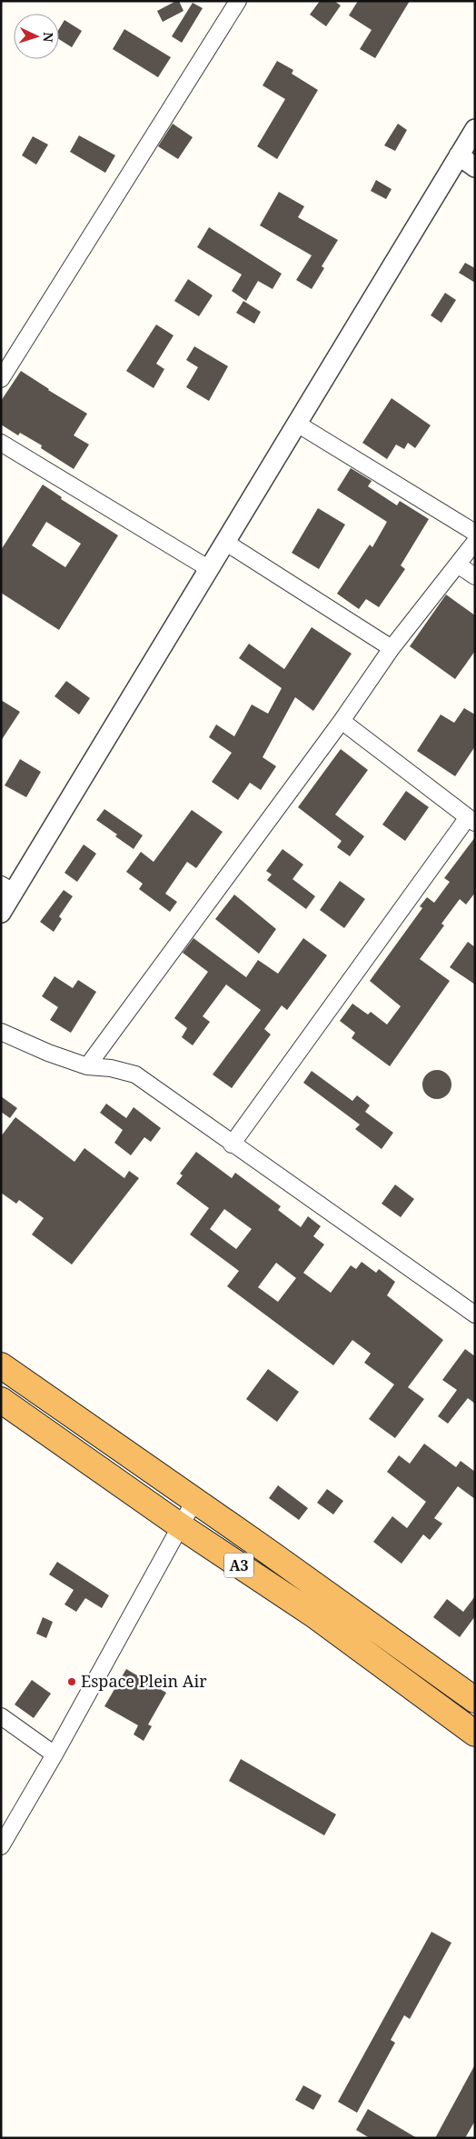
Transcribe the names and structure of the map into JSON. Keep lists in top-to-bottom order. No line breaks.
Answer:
{"streets":{"highway":["A3"]},"places":["Espace Plein Air"],"north":"right"}
